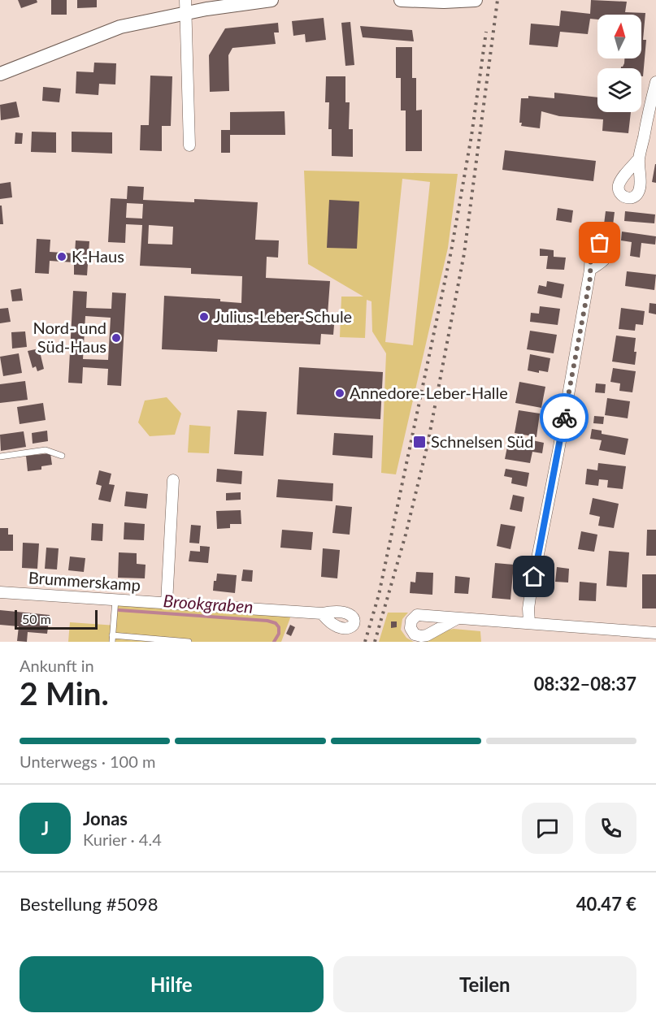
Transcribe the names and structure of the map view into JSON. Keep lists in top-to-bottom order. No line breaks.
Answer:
{"streets":{"street":["Brummerskamp"]},"water":["Brookgraben"],"places":{"other":["K-Haus","Julius-Leber-Schule","Nord- und Süd-Haus","Annedore-Leber-Halle"],"transit":["Schnelsen Süd"]},"scale_bar":"50 m","north":"top","page":{"scale":"50 m","heading":["2 Min.","Ankunft in","08:32–08:37"],"panel":["Jonas","Kurier · 4.4","Bestellung #5098","40.47 €"],"bar":"Unterwegs · 100 m","round":"J","buttons":["Hilfe","Teilen"]}}
